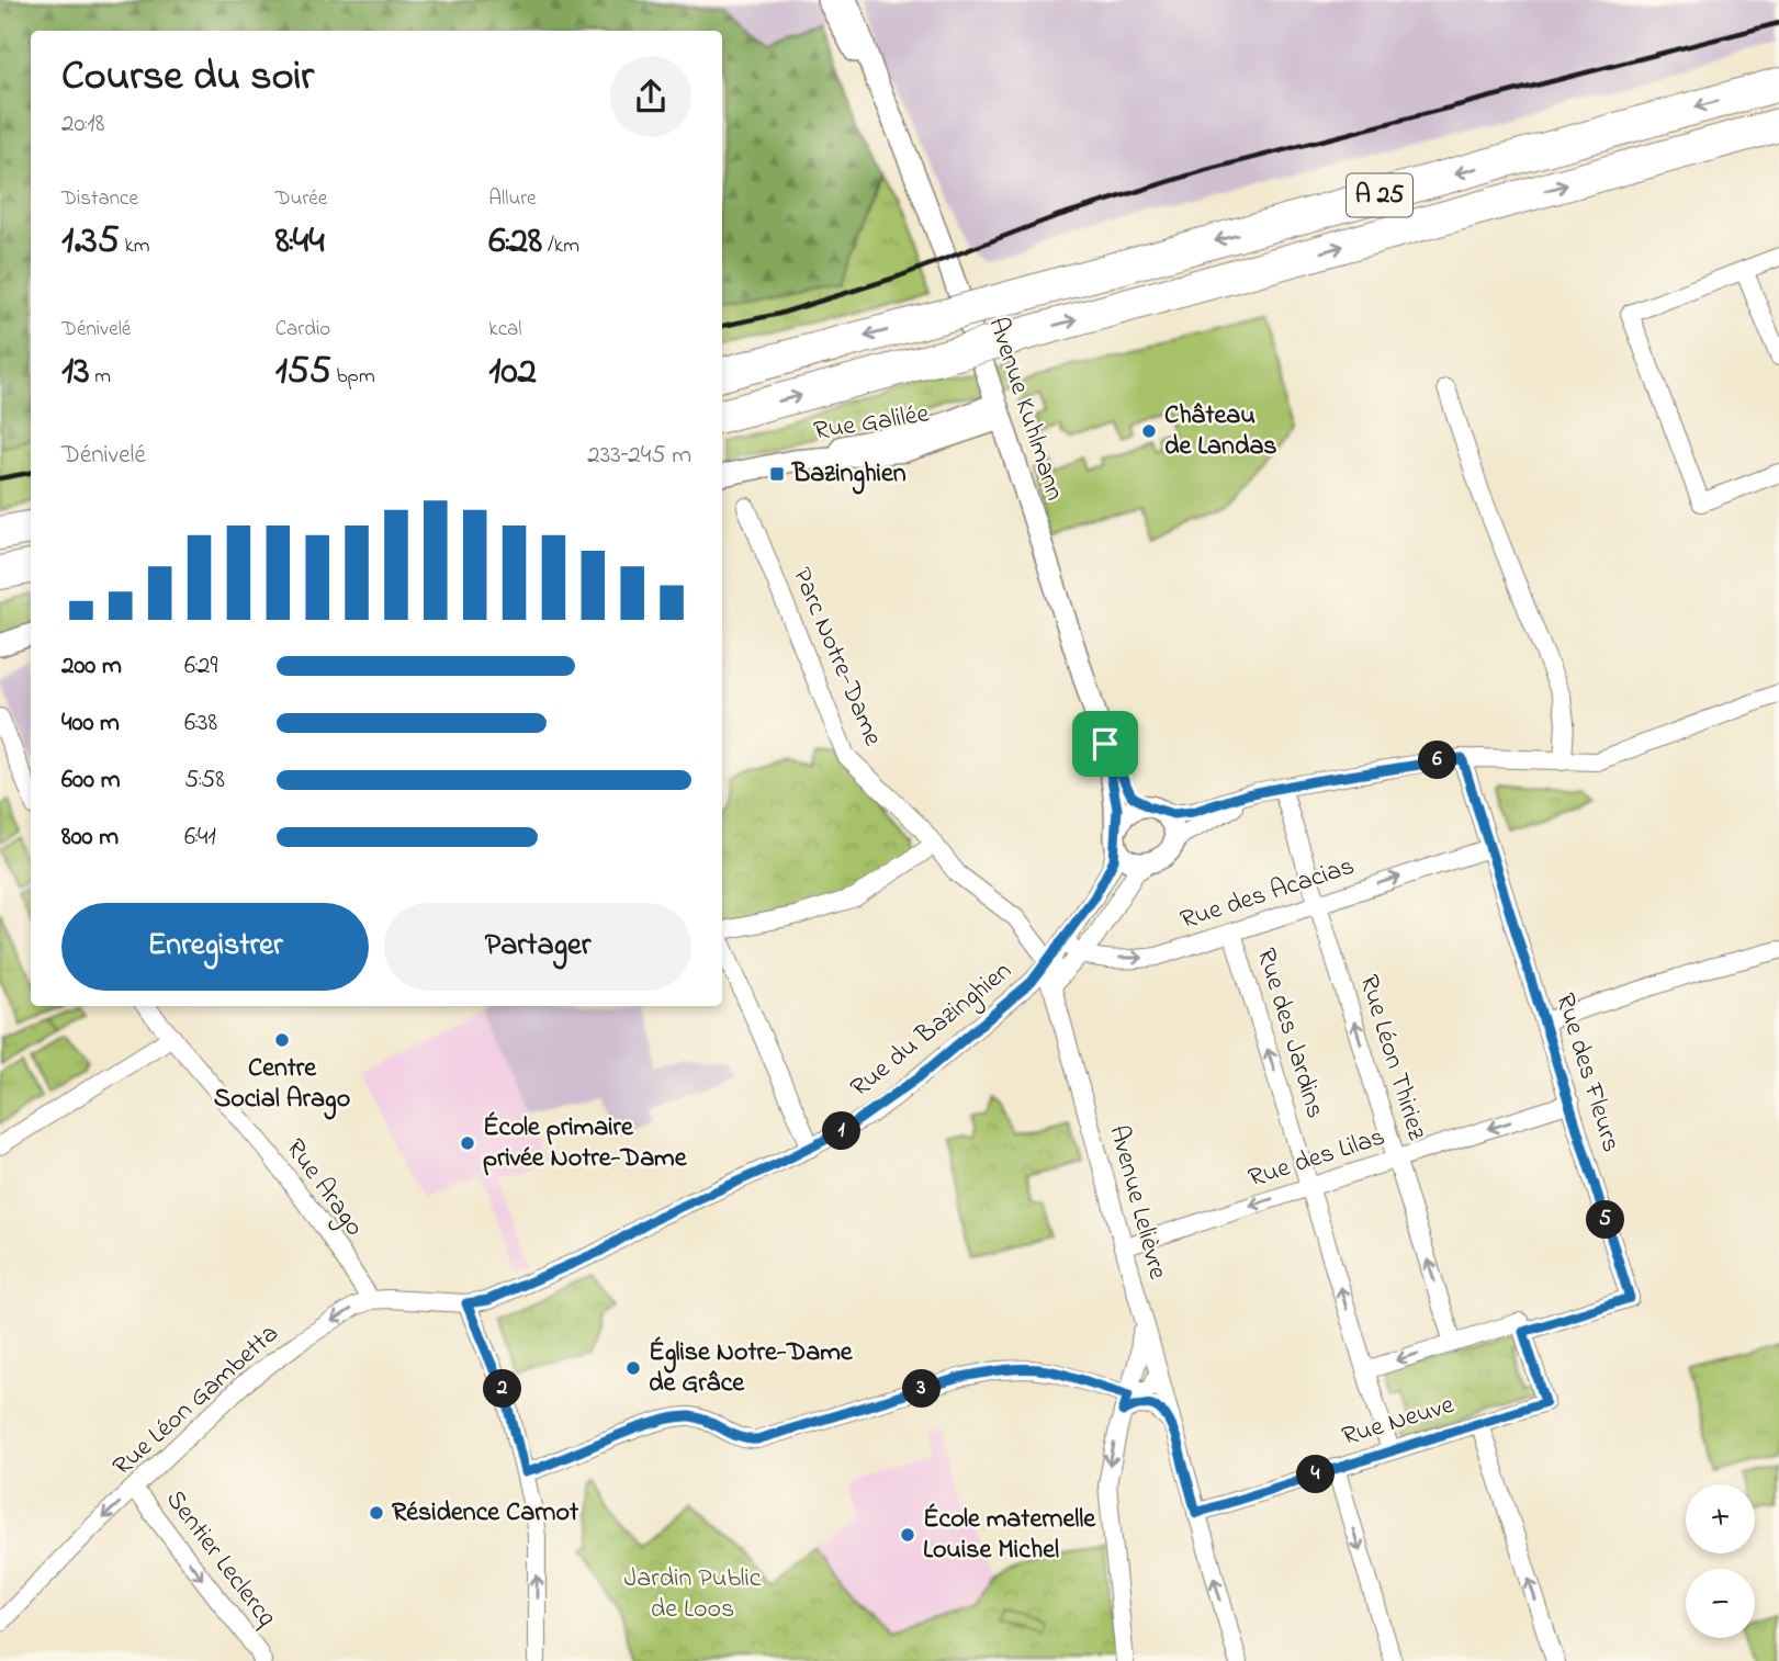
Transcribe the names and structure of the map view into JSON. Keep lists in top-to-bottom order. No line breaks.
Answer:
{"streets":{"highway":["A 25"],"street":["Avenue Kuhlmann","Rue Galilée","Parc Notre-Dame","Rue des Acacias","Rue du Bazinghien","Rue des Jardins","Rue Léon Thiriez","Rue des Fleurs","Rue des Lilas","Rue Arago","Avenue Lelièvre","Rue Léon Gambetta","Rue Neuve","Sentier Leclercq"]},"crossings":[["A 25","Avenue Kuhlmann"],["Avenue Kuhlmann","Rue Galilée"],["Avenue Kuhlmann","Rue du Bazinghien"],["Parc Notre-Dame","Rue du Bazinghien"],["Rue des Acacias","Rue du Bazinghien"],["Rue des Acacias","Rue des Jardins"],["Rue des Acacias","Rue Léon Thiriez"],["Rue des Acacias","Rue des Fleurs"],["Rue du Bazinghien","Avenue Lelièvre"],["Rue du Bazinghien","Rue Léon Gambetta"],["Rue des Jardins","Rue des Lilas"],["Rue des Jardins","Rue Neuve"],["Rue Léon Thiriez","Rue des Lilas"],["Rue des Fleurs","Rue des Lilas"],["Rue des Fleurs","Rue Neuve"],["Rue des Lilas","Avenue Lelièvre"],["Rue Arago","Rue Léon Gambetta"],["Avenue Lelièvre","Rue Neuve"],["Rue Léon Gambetta","Sentier Leclercq"]],"one_way":["Rue des Jardins","Rue Léon Thiriez","Rue des Lilas","Rue Léon Gambetta","Sentier Leclercq"],"parks":["Jardin Public de Loos"],"places":{"other":["Château de Landas","Centre Social Arago","École primaire privée Notre-Dame","Église Notre-Dame de Grâce","Résidence Carnot","École maternelle Louise Michel"],"transit":["Bazinghien"]},"page":{"heading":["Course du soir","20:18"],"stats":[["Distance","1.35 km"],["Durée","8:44"],["Allure","6:28 /km"],["Dénivelé","13 m"],["Cardio","155 bpm"],["kcal","102"]],"chart":["Dénivelé","233–245 m"],"list":[{"name":"200 m","note":"6:29"},{"name":"400 m","note":"6:38"},{"name":"600 m","note":"5:58"},{"name":"800 m","note":"6:41"}],"pins":["6","1","5","2","3","4"],"buttons":["Enregistrer","Partager"],"map_buttons":["+","−"]}}
